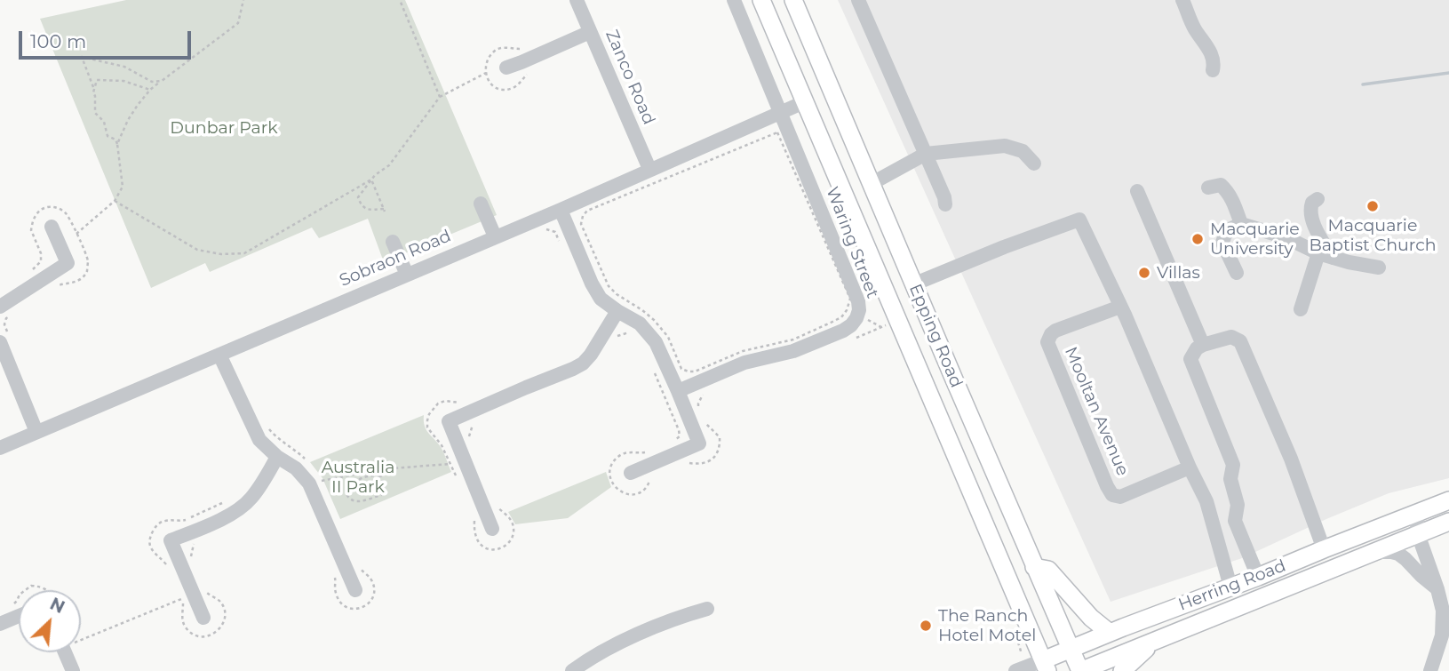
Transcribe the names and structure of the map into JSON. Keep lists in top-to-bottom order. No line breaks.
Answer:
{"streets":{"main road":["Epping Road","Herring Road"],"street":["Zanco Road","Waring Street","Sobraon Road","Mooltan Avenue"]},"crossings":[["Zanco Road","Sobraon Road"],["Waring Street","Sobraon Road"],["Sobraon Road","Epping Road"],["Epping Road","Herring Road"]],"parks":["Dunbar Park","Australia II Park"],"places":["Macquarie Baptist Church","Macquarie University","Villas","The Ranch Hotel Motel"],"scale_bar":"100 m","north":"top right"}
